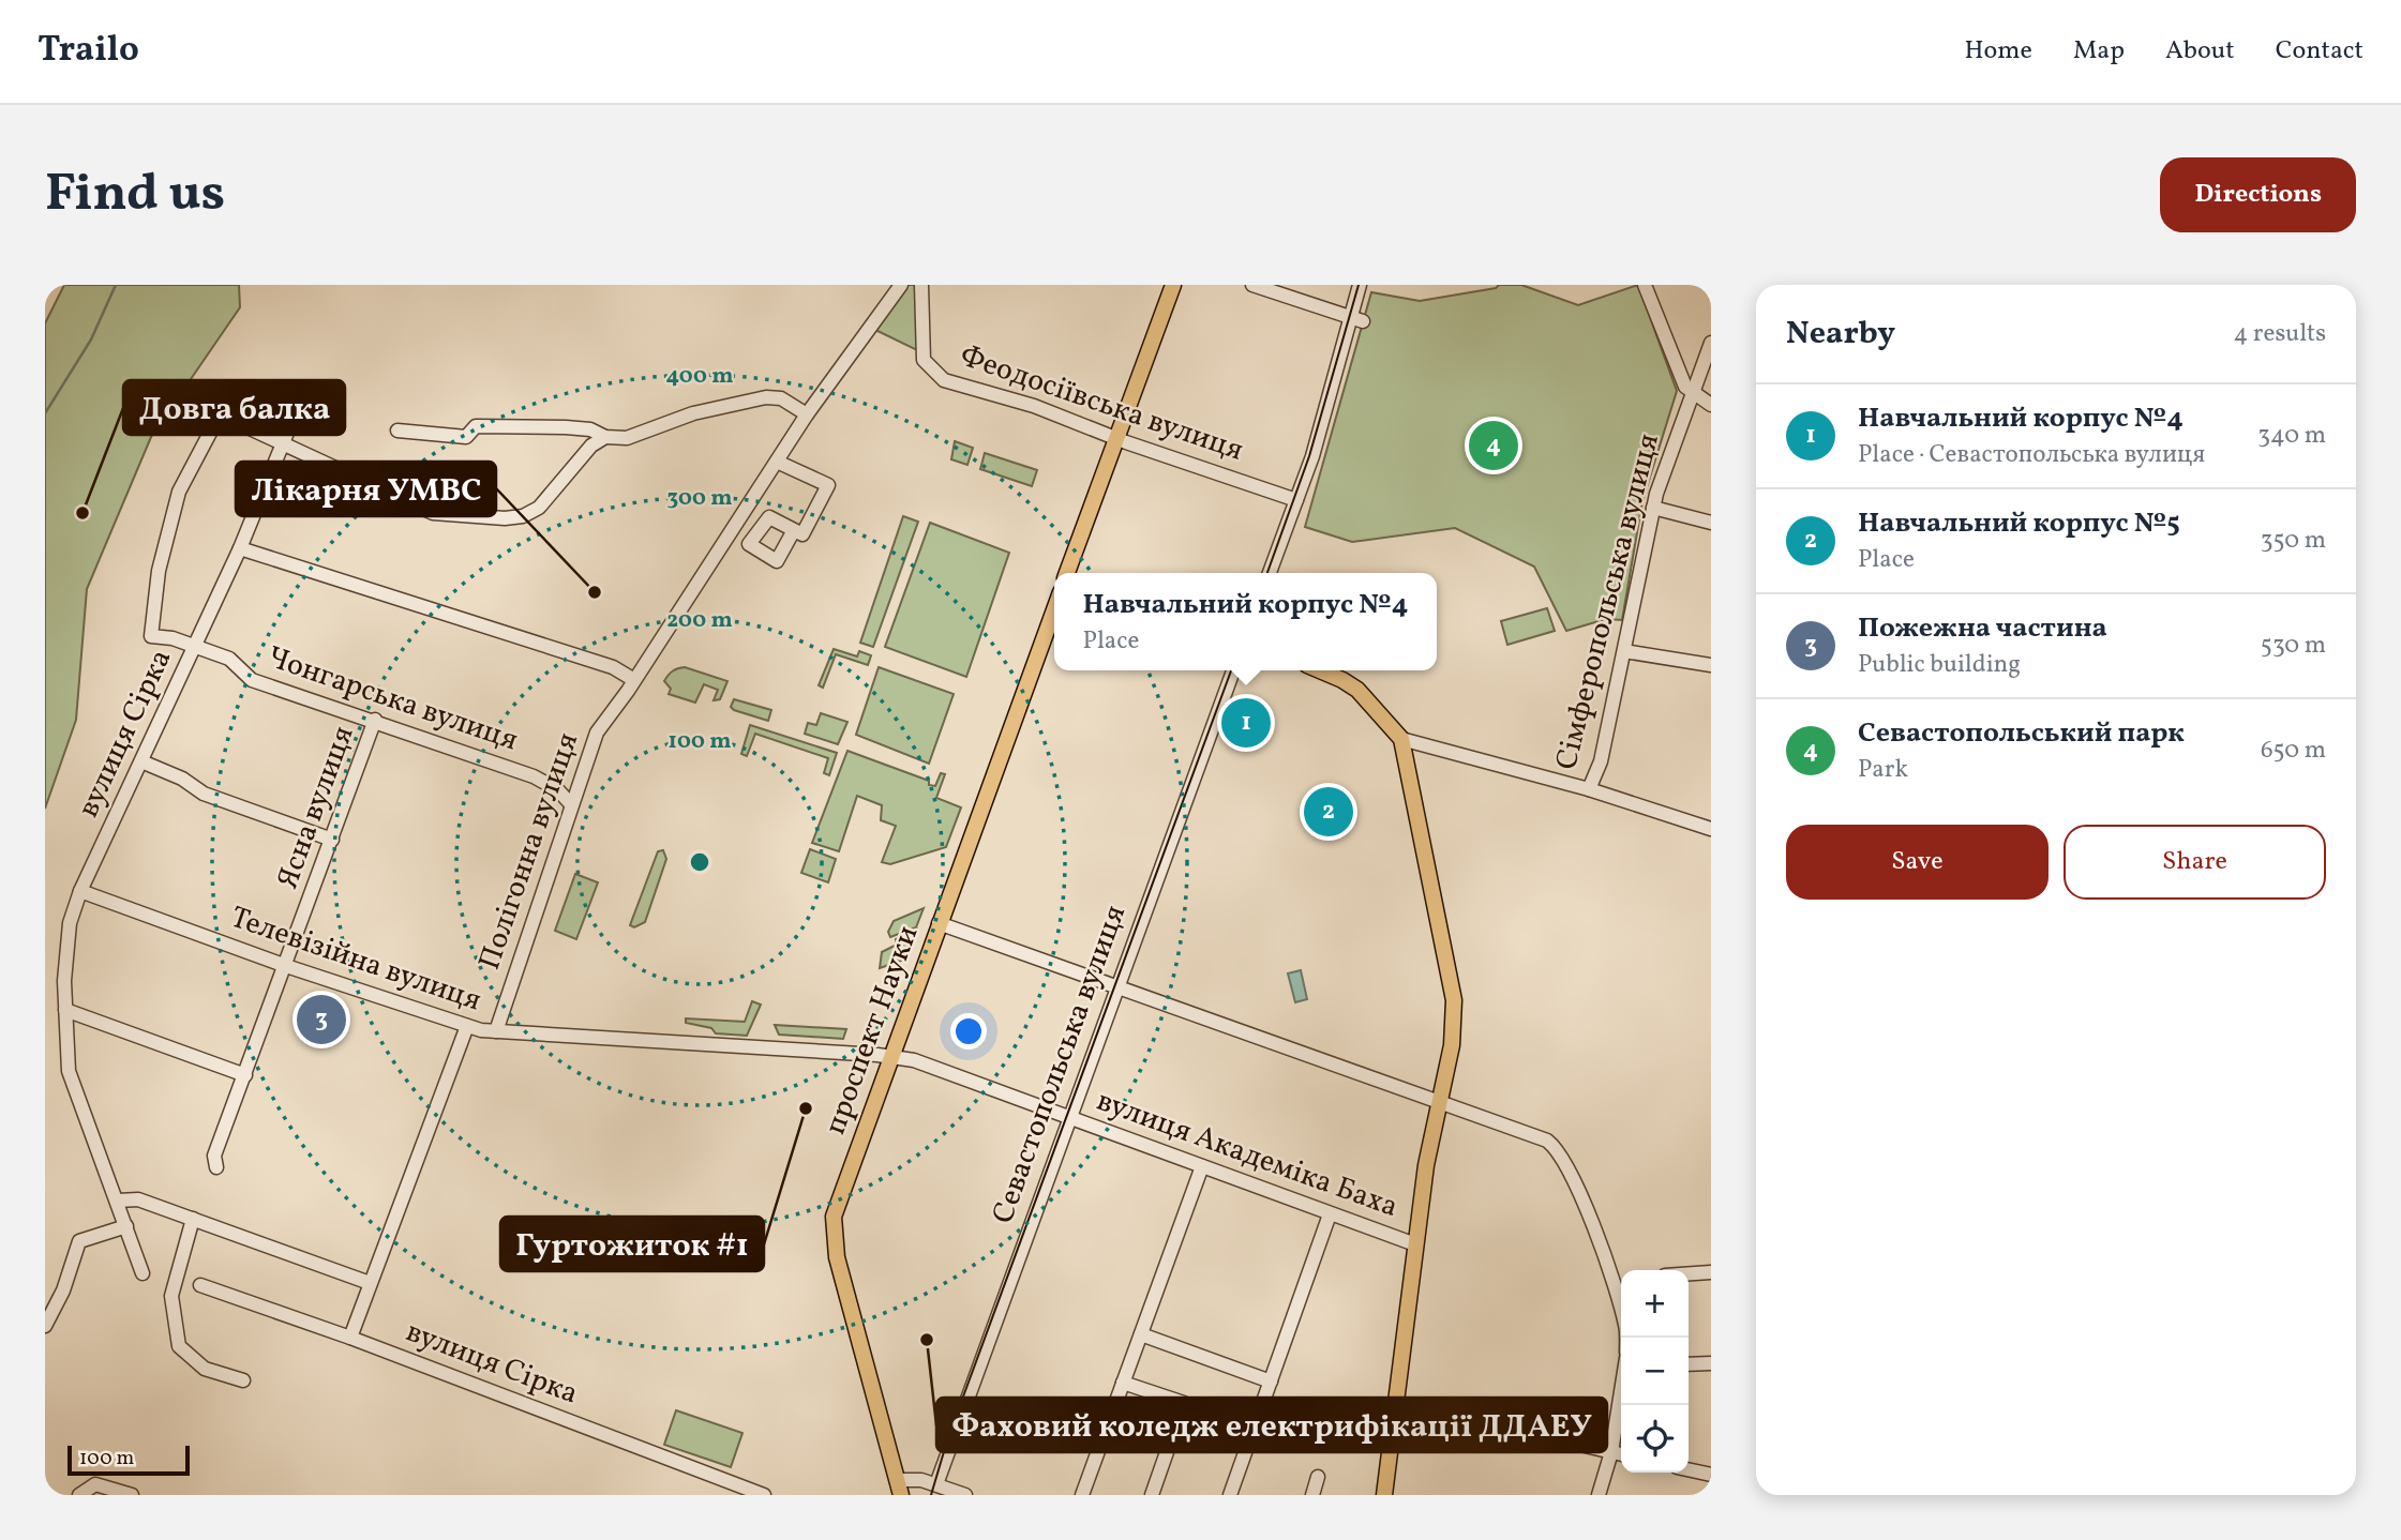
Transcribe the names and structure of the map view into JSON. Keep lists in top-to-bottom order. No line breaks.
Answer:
{"streets":{"main road":["проспект Науки"],"street":["Феодосіївська вулиця","Сімферопольська вулиця","Чонгарська вулиця","вулиця Сірка","Ясна вулиця","Полігонна вулиця","Телевізійна вулиця","Севастопольська вулиця","вулиця Академіка Баха"]},"crossings":[["Чонгарська вулиця","вулиця Сірка"],["Чонгарська вулиця","Ясна вулиця"],["Чонгарська вулиця","Полігонна вулиця"],["вулиця Сірка","Телевізійна вулиця"],["Ясна вулиця","Телевізійна вулиця"],["Полігонна вулиця","Телевізійна вулиця"],["Телевізійна вулиця","проспект Науки"],["Телевізійна вулиця","вулиця Академіка Баха"],["проспект Науки","вулиця Академіка Баха"],["Севастопольська вулиця","вулиця Академіка Баха"]],"places":["Довга балка","Лікарня УМВС","Гуртожиток #1","Фаховий коледж електрифікації ДДАЕУ"],"scale_bar":"100 m","page":{"header":"Trailo","nav":["Home","Map","About","Contact"],"buttons":["Directions",["Save","Share"]],"title":"Find us","heading":["Nearby","4 results"],"list":[{"mark":"1","name":"Навчальний корпус №4","note":"Place · Севастопольська вулиця","value":"340 m"},{"mark":"2","name":"Навчальний корпус №5","note":"Place","value":"350 m"},{"mark":"3","name":"Пожежна частина","note":"Public building","value":"530 m"},{"mark":"4","name":"Севастопольський парк","note":"Park","value":"650 m"}],"pins":["4","1","2","3"],"popup":["Навчальний корпус №4","Place"],"map_buttons":["+","−"],"scale":"100 m"},"rings":["400 m","300 m","200 m","100 m"]}
